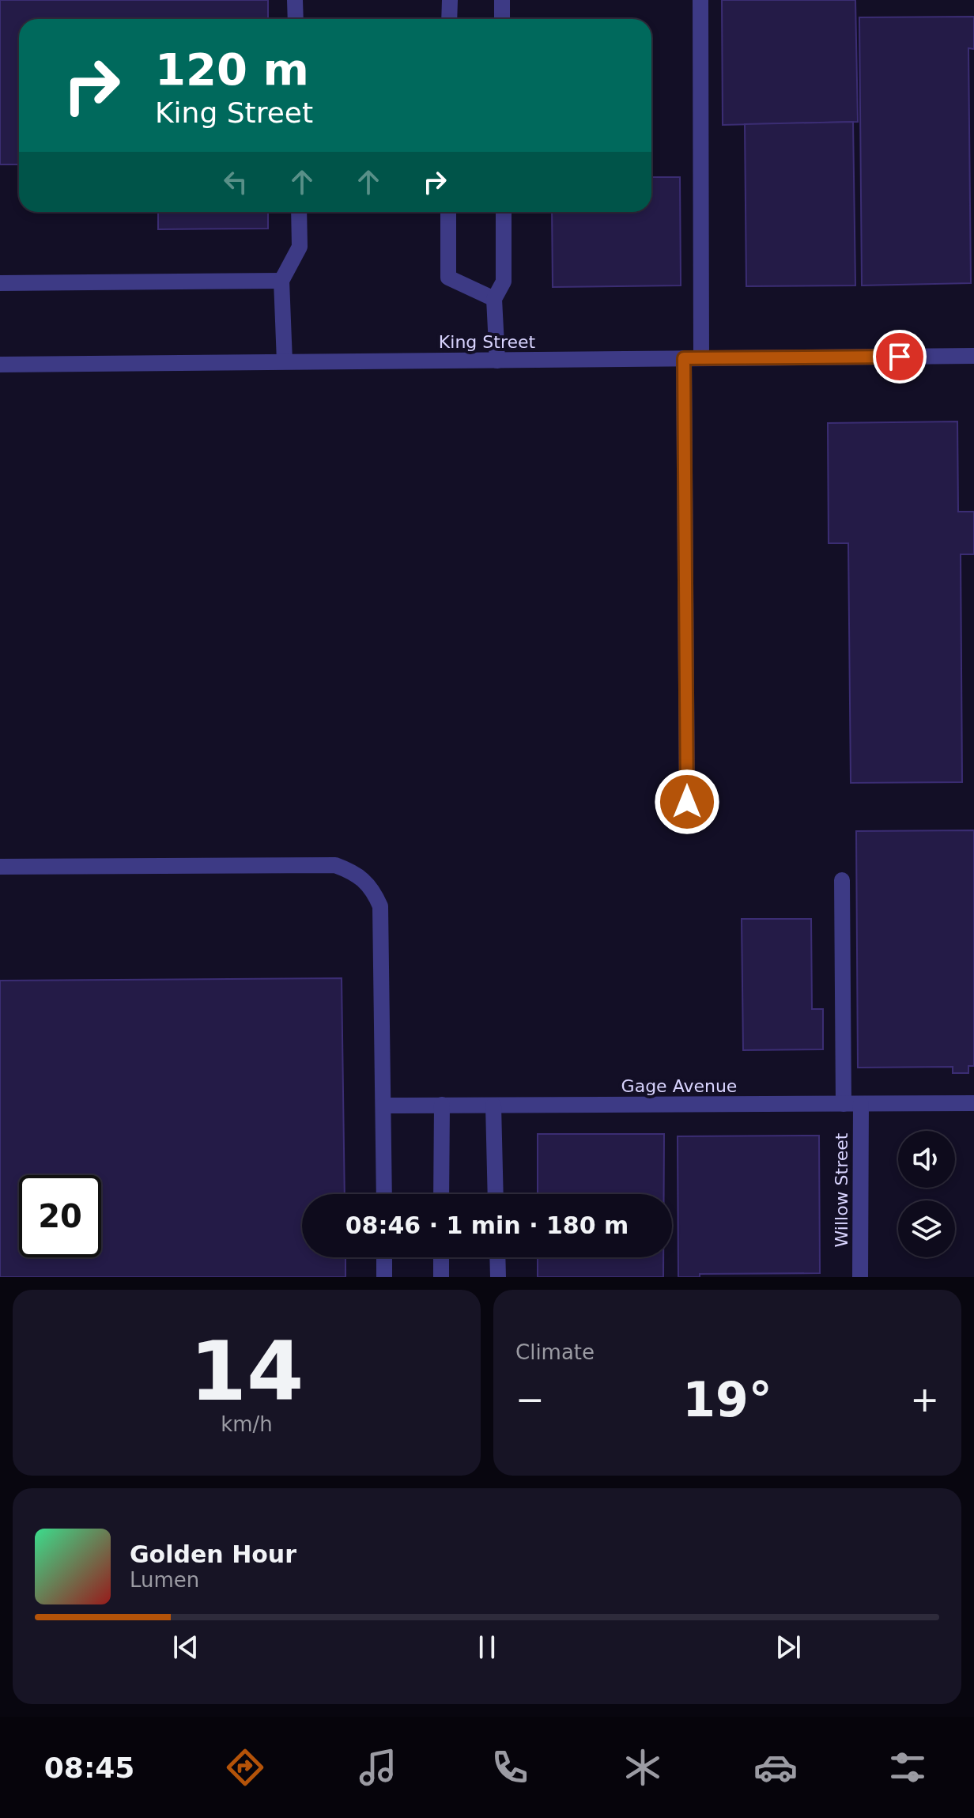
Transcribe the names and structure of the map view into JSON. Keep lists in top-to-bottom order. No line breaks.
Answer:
{"streets":{"street":["King Street","Gage Avenue","Willow Street"]},"crossings":[["Gage Avenue","Willow Street"]],"page":{"turn":["120 m","King Street"],"limit":"20","trip":"08:46 · 1 min · 180 m","tile":[["14","km/h"],"Climate"],"heat":["−","19°","+"],"song":["Golden Hour","Lumen"],"tabs":"08:45"}}
